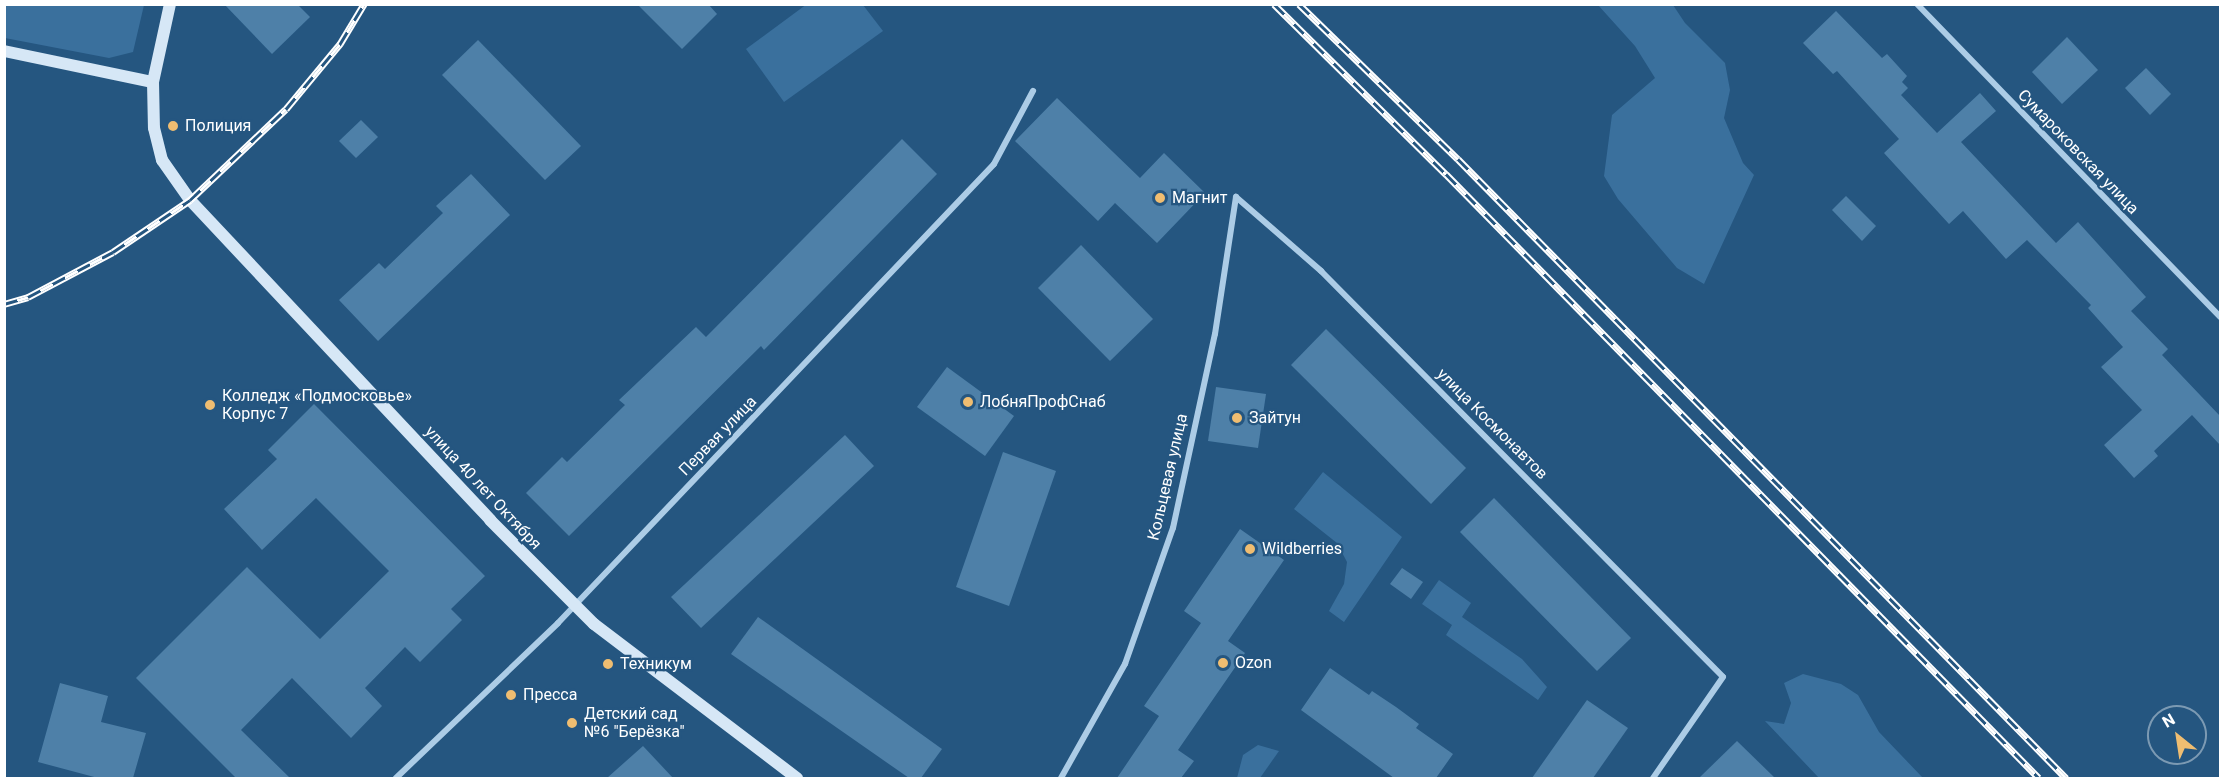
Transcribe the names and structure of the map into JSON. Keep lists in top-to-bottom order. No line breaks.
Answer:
{"streets":{"street":["Сумароковская улица","улица Космонавтов","Первая улица","Кольцевая улица","улица 40 лет Октября"]},"crossings":[["улица Космонавтов","Кольцевая улица"],["Первая улица","улица 40 лет Октября"]],"places":["Полиция","Магнит","ЛобняПрофСнаб","Колледж «Подмосковье» Корпус 7","Зайтун","Wildberries","Ozon","Техникум","Пресса","Детский сад №6 \"Берёзка\""],"north":"top left"}
